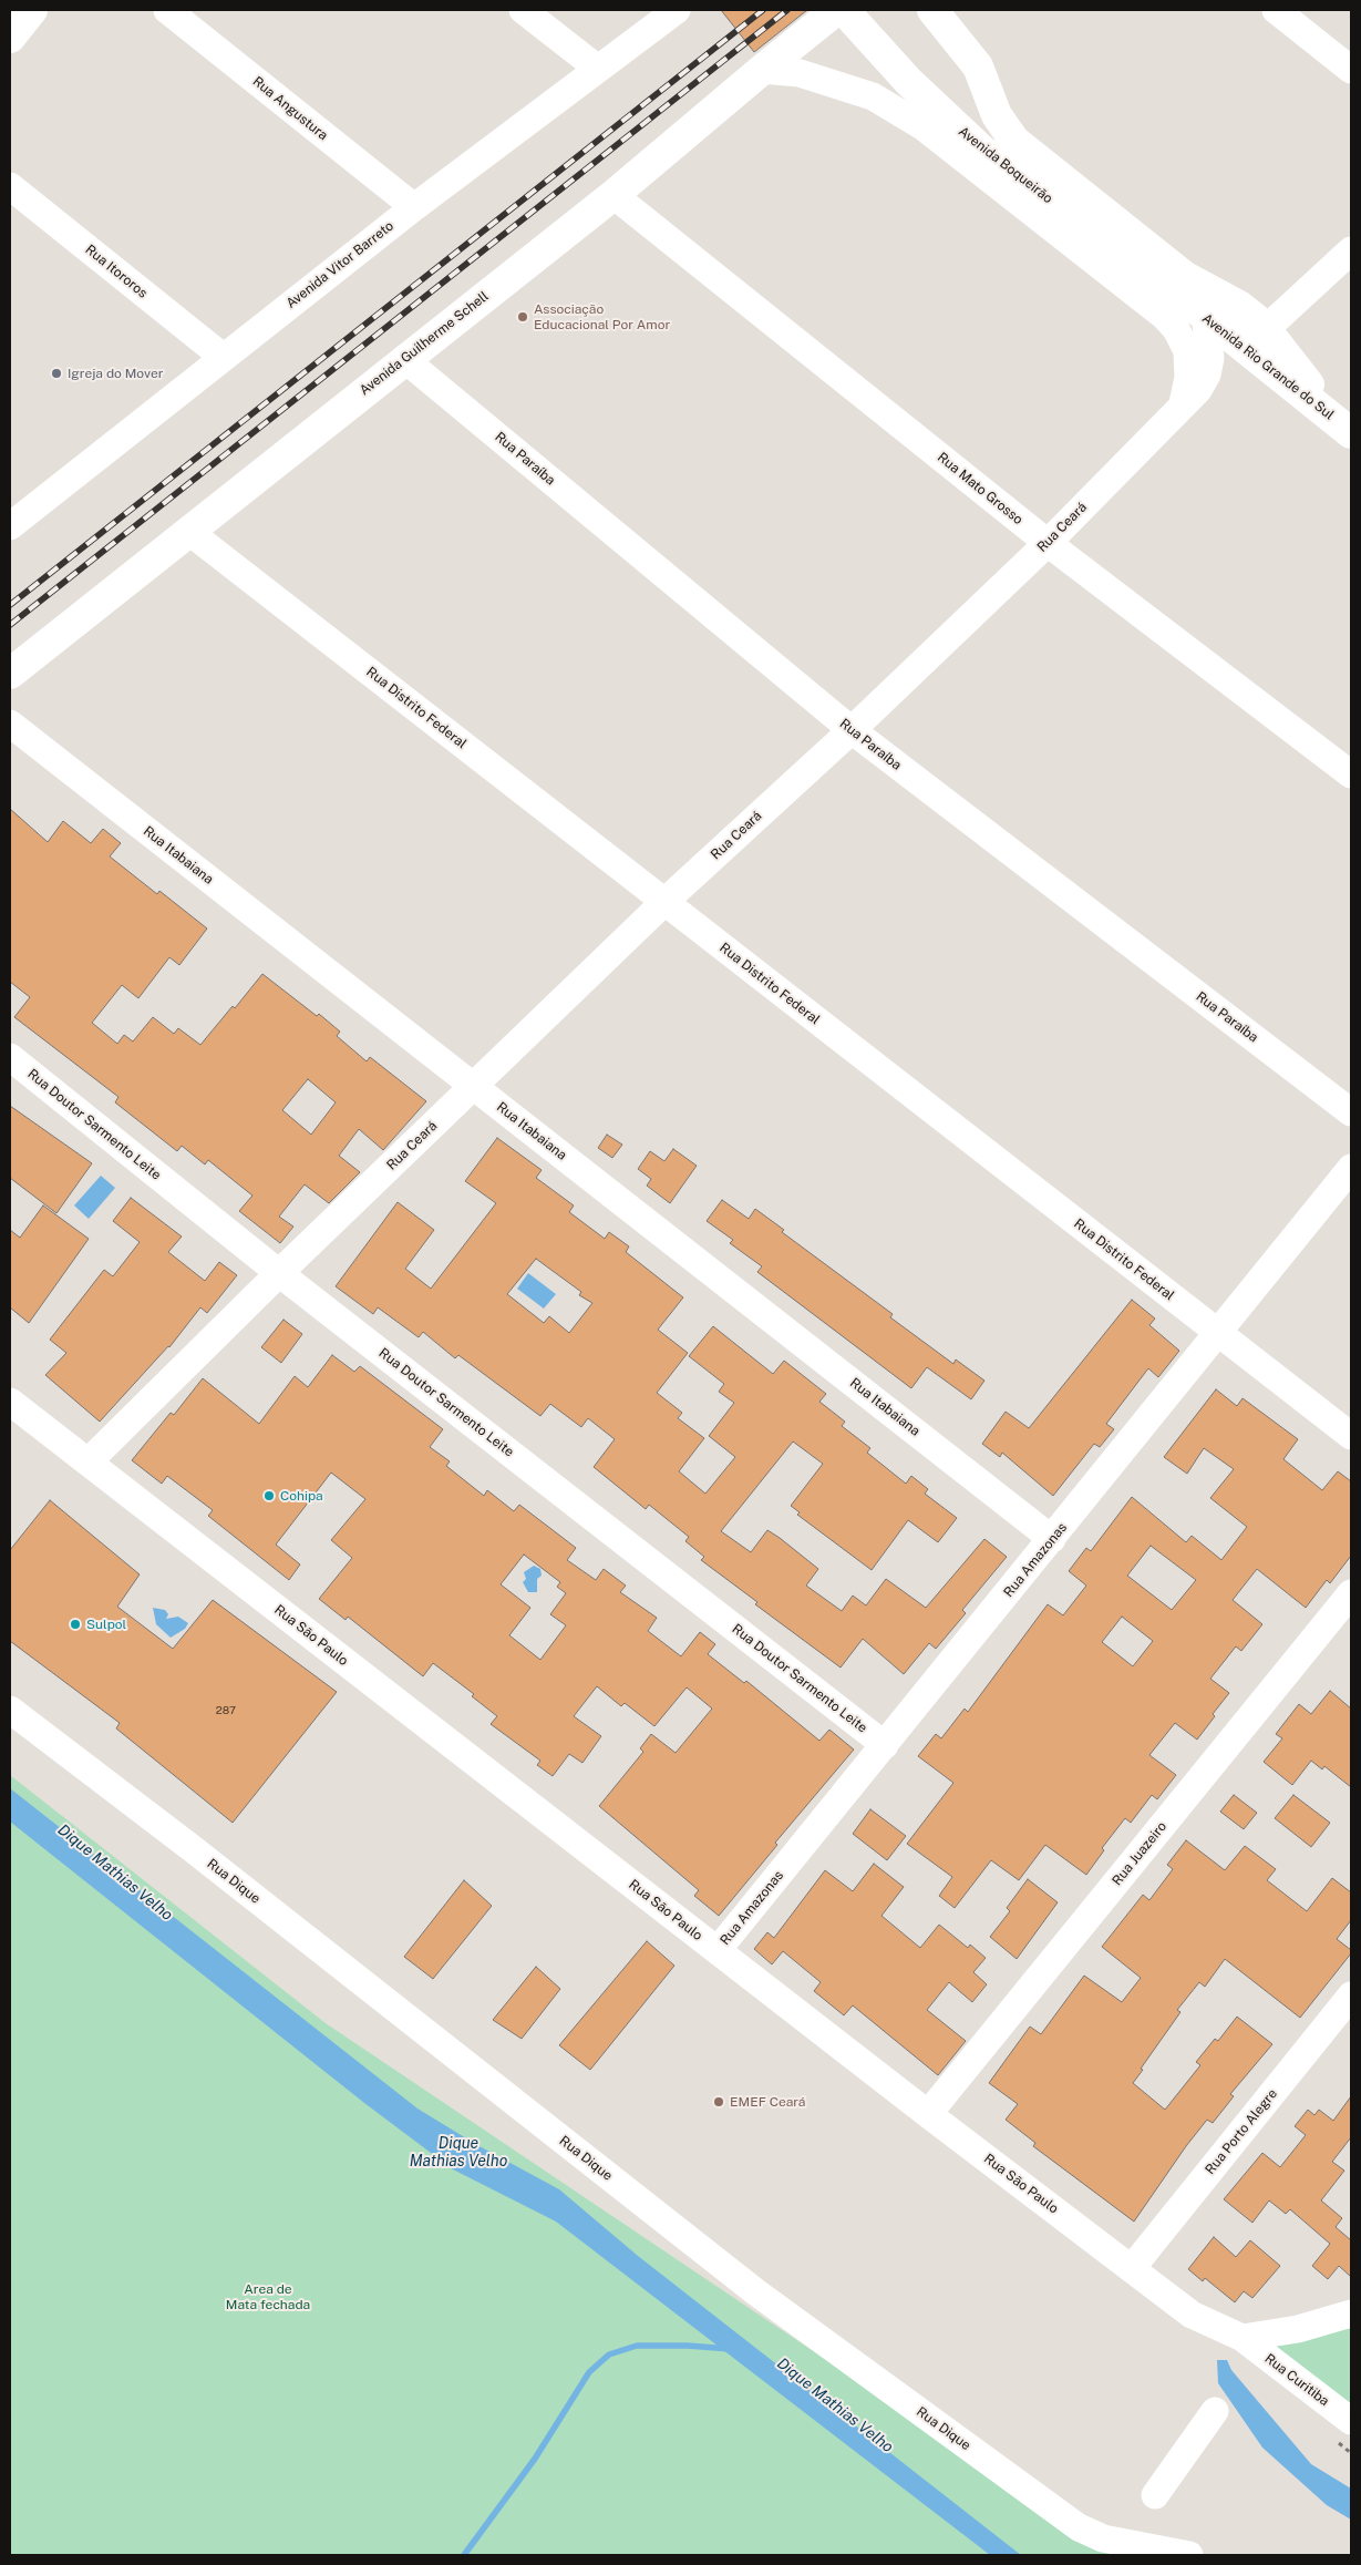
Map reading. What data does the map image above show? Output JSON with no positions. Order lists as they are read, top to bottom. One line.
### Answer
{"streets":{"main road":["Avenida Boqueirão","Avenida Guilherme Schell","Avenida Rio Grande do Sul"],"street":["Rua Angustura","Avenida Vitor Barreto","Rua Itororos","Rua Paraíba","Rua Mato Grosso","Rua Ceará","Rua Distrito Federal","Rua Itabaiana","Rua Doutor Sarmento Leite","Rua Amazonas","Rua São Paulo","Rua Juazeiro","Rua Dique","Rua Porto Alegre","Rua Curitiba"]},"crossings":[["Rua Angustura","Avenida Vitor Barreto"],["Avenida Boqueirão","Avenida Rio Grande do Sul"],["Avenida Boqueirão","Rua Ceará"],["Avenida Vitor Barreto","Rua Itororos"],["Avenida Guilherme Schell","Rua Paraíba"],["Avenida Guilherme Schell","Rua Mato Grosso"],["Avenida Guilherme Schell","Rua Distrito Federal"],["Avenida Rio Grande do Sul","Rua Ceará"],["Rua Paraíba","Rua Ceará"],["Rua Mato Grosso","Rua Ceará"],["Rua Ceará","Rua Distrito Federal"],["Rua Ceará","Rua Itabaiana"],["Rua Ceará","Rua Doutor Sarmento Leite"],["Rua Ceará","Rua São Paulo"],["Rua Distrito Federal","Rua Amazonas"],["Rua Itabaiana","Rua Amazonas"],["Rua Doutor Sarmento Leite","Rua Amazonas"],["Rua Amazonas","Rua São Paulo"],["Rua São Paulo","Rua Juazeiro"],["Rua São Paulo","Rua Porto Alegre"],["Rua São Paulo","Rua Curitiba"]],"water":["Dique Mathias Velho"],"parks":["Area de Mata fechada"],"places":["Associação Educacional Por Amor","Igreja do Mover","Cohipa","Sulpol","EMEF Ceará"],"house_numbers":["287"]}
